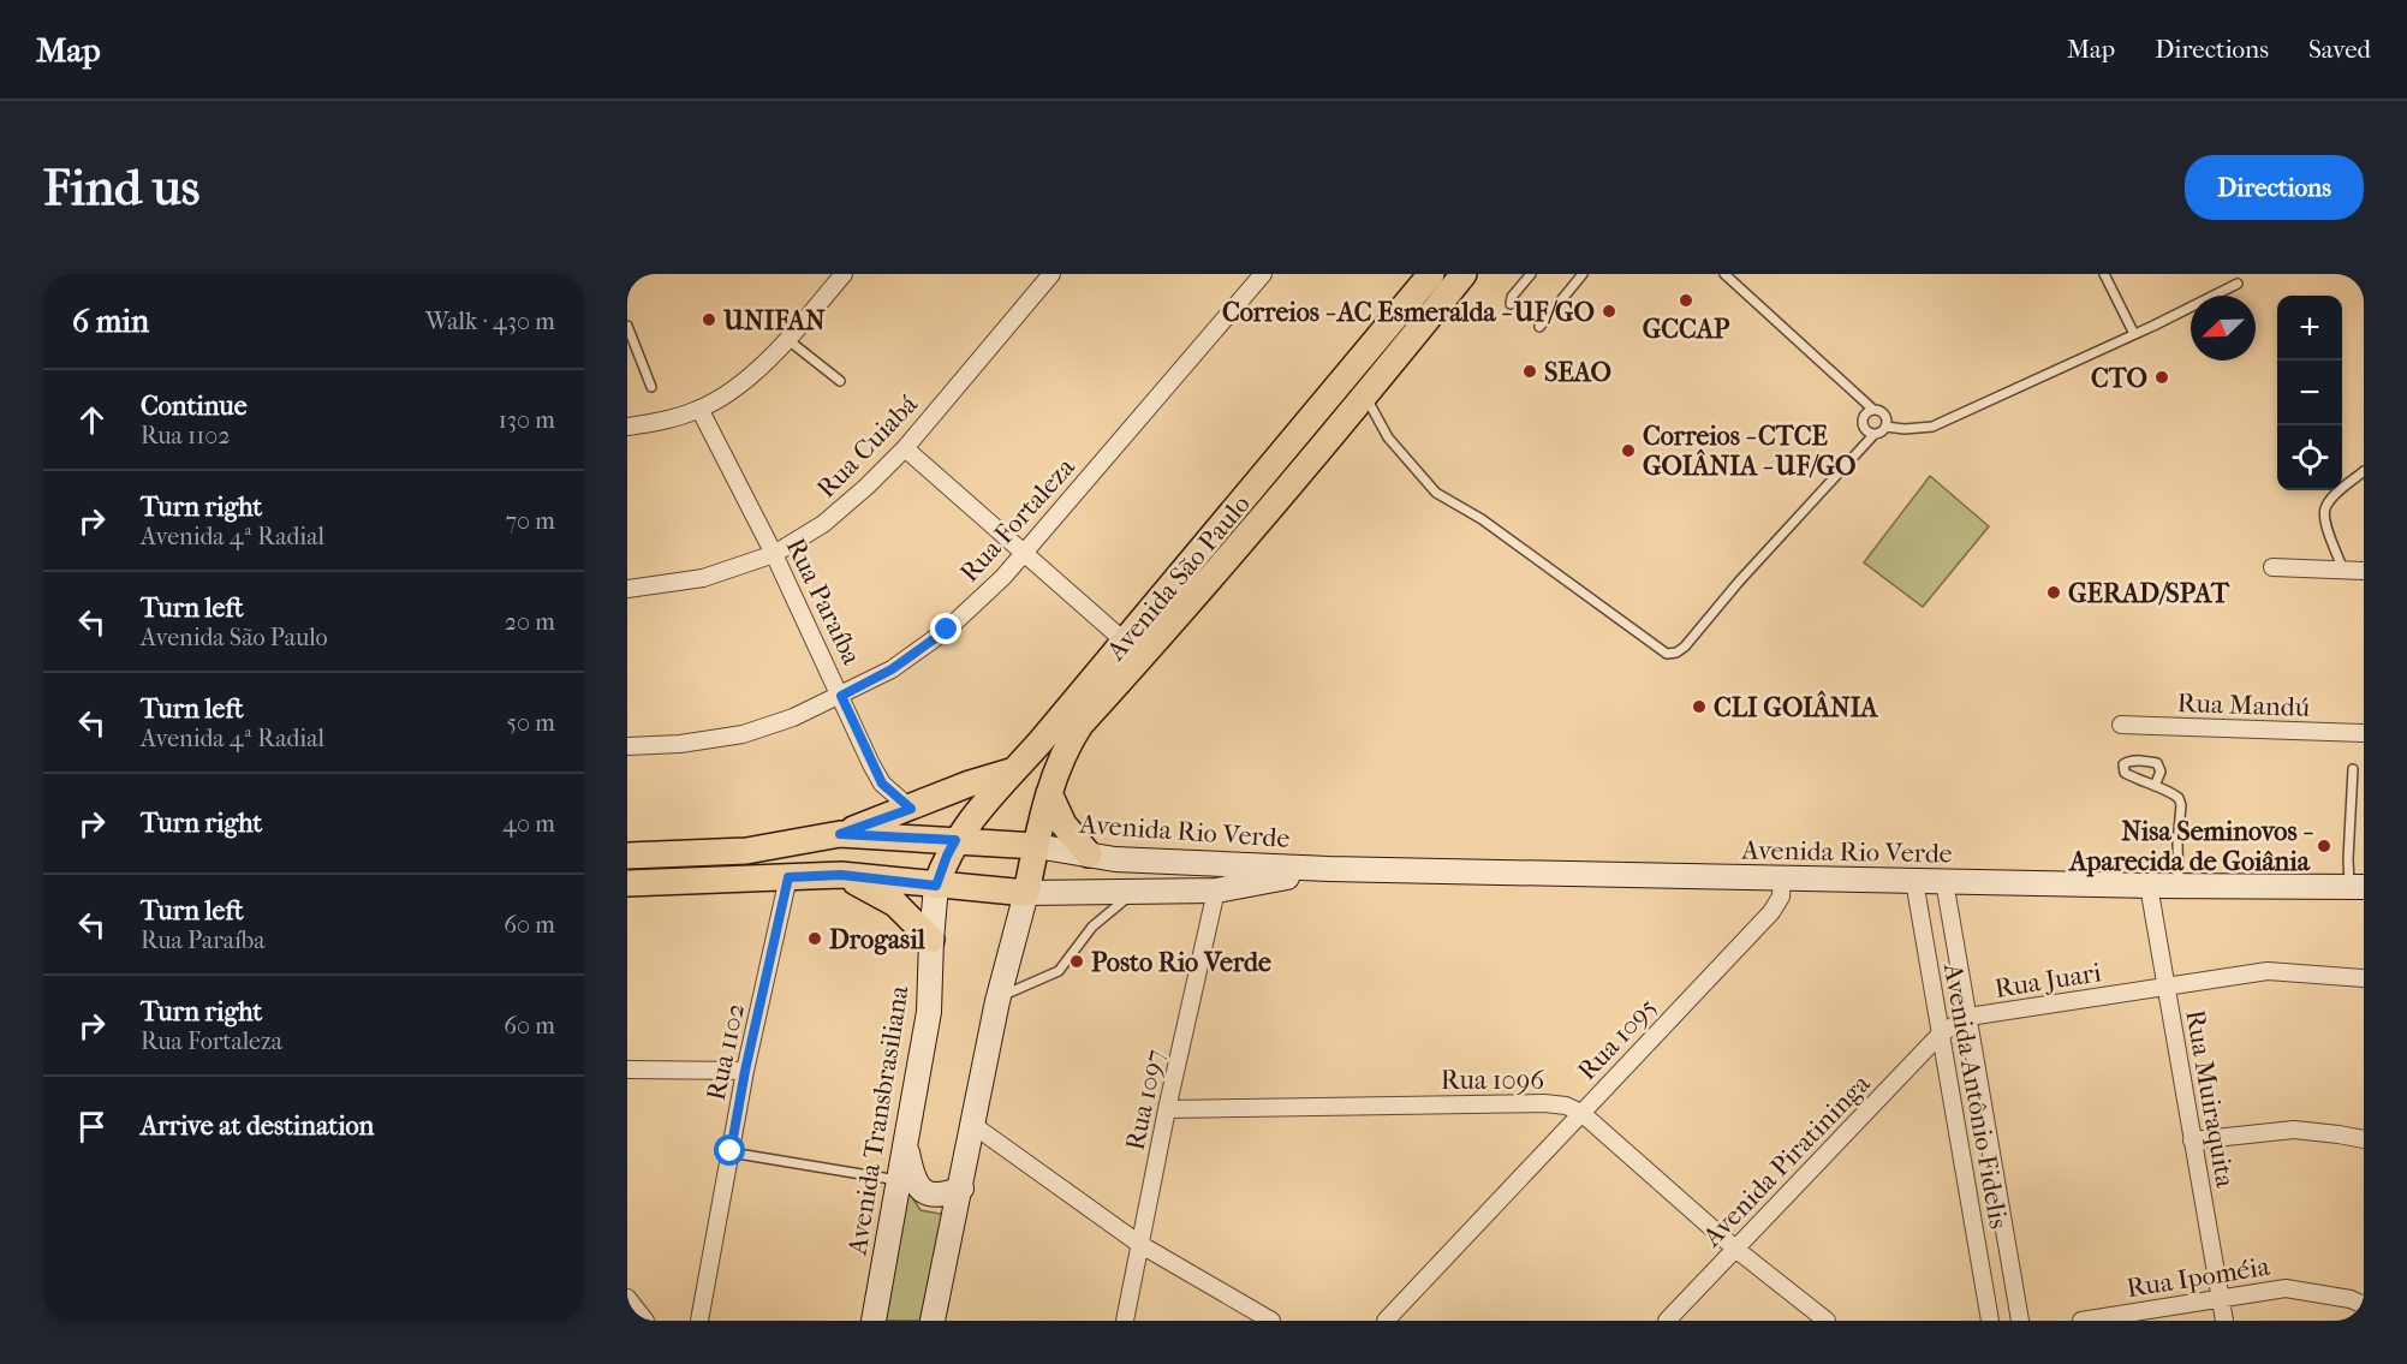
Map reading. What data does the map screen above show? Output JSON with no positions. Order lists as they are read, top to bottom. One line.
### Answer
{"streets":{"main road":["Avenida São Paulo"],"street":["Rua Cuiabá","Rua Fortaleza","Rua Paraíba","Rua Mandú","Avenida Rio Verde","Rua Juari","Rua 1095","Rua 1102","Rua 1096","Avenida Antônio Fidelis","Rua Muiraquita","Rua 1097","Avenida Transbrasiliana","Avenida Piratininga","Rua Ipoméia"]},"crossings":[["Rua Cuiabá","Rua Paraíba"],["Rua Fortaleza","Rua Paraíba"],["Avenida São Paulo","Avenida Rio Verde"],["Avenida São Paulo","Avenida Transbrasiliana"],["Avenida Rio Verde","Rua 1095"],["Avenida Rio Verde","Avenida Antônio Fidelis"],["Avenida Rio Verde","Rua Muiraquita"],["Avenida Rio Verde","Rua 1097"],["Rua Juari","Avenida Antônio Fidelis"],["Rua Juari","Rua Muiraquita"],["Rua Juari","Avenida Piratininga"],["Rua 1095","Rua 1096"],["Rua 1096","Rua 1097"],["Rua 1096","Avenida Piratininga"],["Avenida Antônio Fidelis","Avenida Piratininga"],["Rua Muiraquita","Rua Ipoméia"]],"places":["GCCAP","Correios - AC Esmeralda - UF/GO","UNIFAN","SEAO","CTO","Correios - CTCE GOIÂNIA - UF/GO","GERAD/SPAT","CLI GOIÂNIA","Nisa Seminovos - Aparecida de Goiânia","Drogasil","Posto Rio Verde"],"north":"bottom left","page":{"header":"Map","nav":["Map","Directions","Saved"],"buttons":"Directions","title":"Find us","heading":["6 min","Walk · 430 m"],"map_buttons":["+","−"],"list":[["Continue","Rua 1102","130 m"],["Turn right","Avenida 4ª Radial","70 m"],["Turn left","Avenida São Paulo","20 m"],["Turn left","Avenida 4ª Radial","50 m"],["Turn right","40 m"],["Turn left","Rua Paraíba","60 m"],["Turn right","Rua Fortaleza","60 m"],"Arrive at destination"]}}
